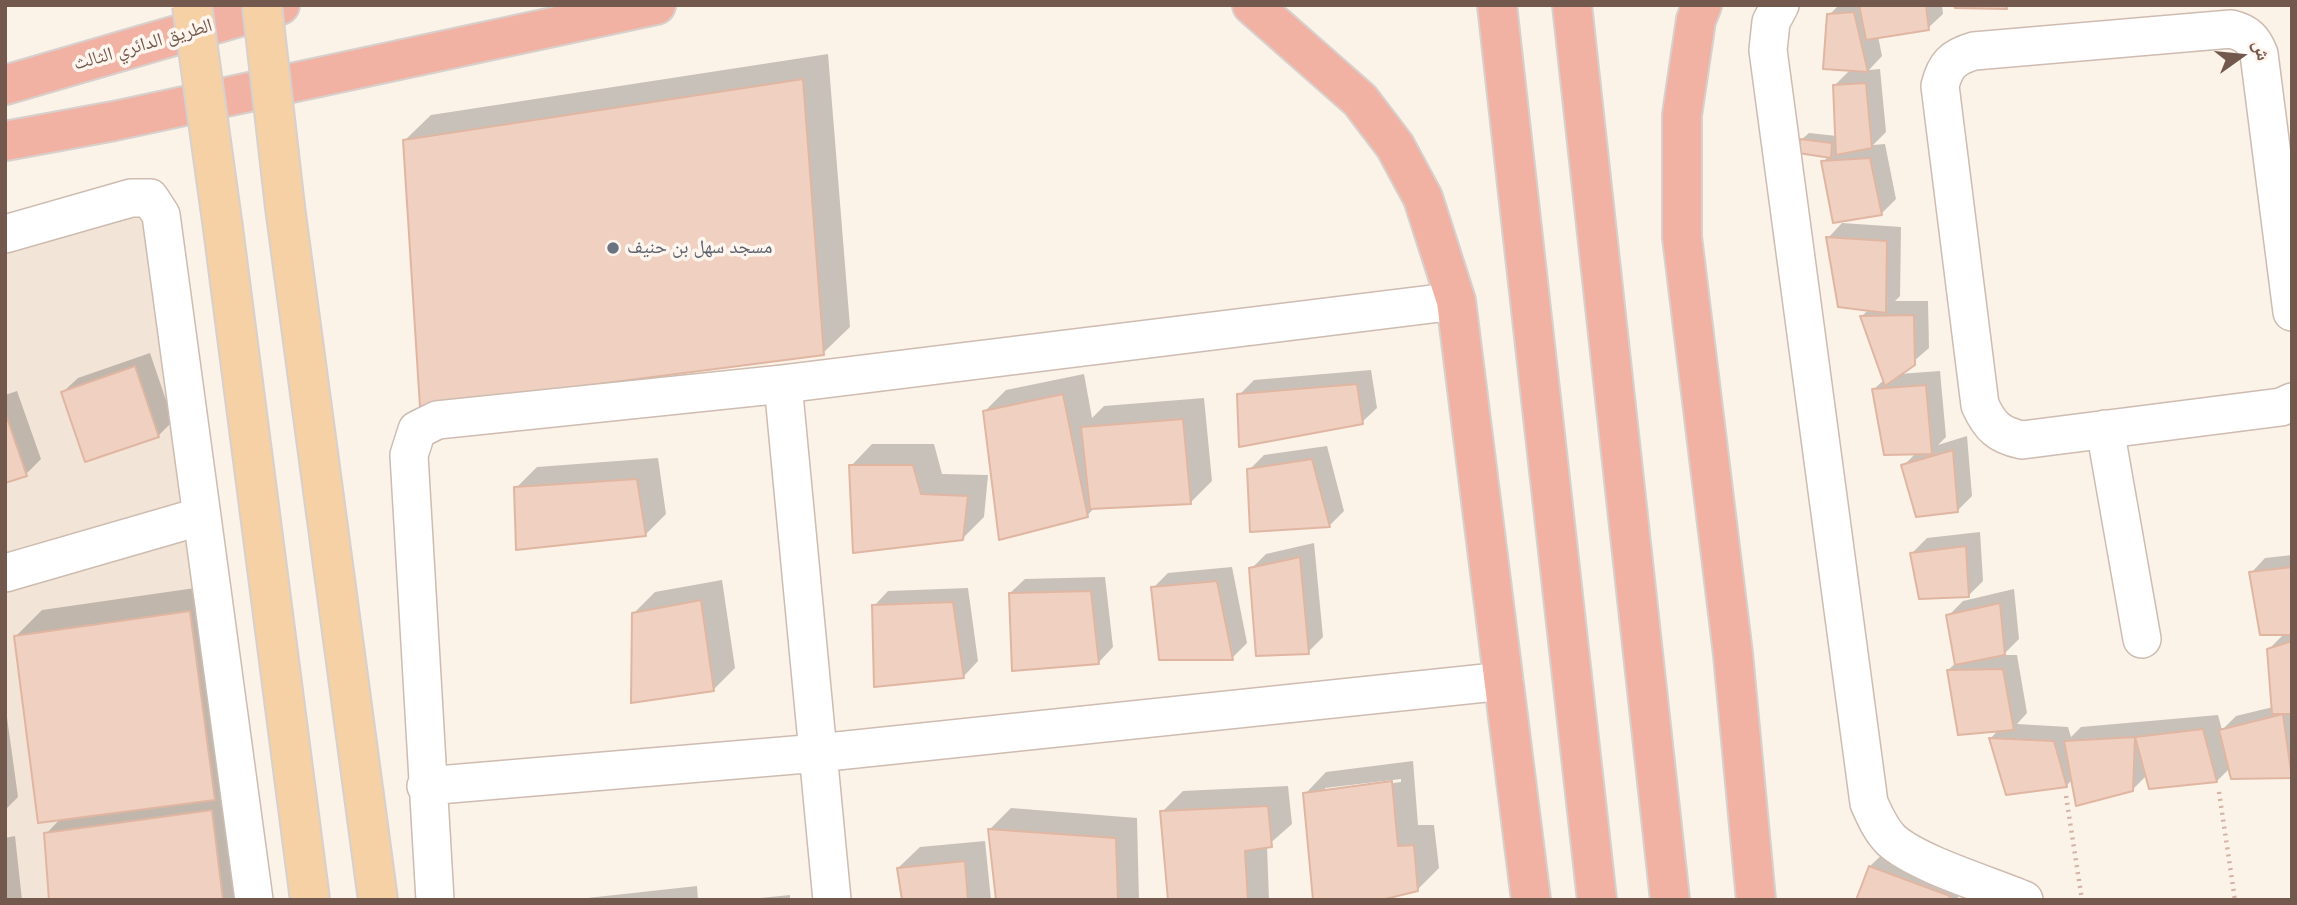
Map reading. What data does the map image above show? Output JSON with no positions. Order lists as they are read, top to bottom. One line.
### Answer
{"streets":{"highway":["الطريق الدائري الثالث"]},"places":["مسجد سهل بن حنيف"],"north":"right"}
